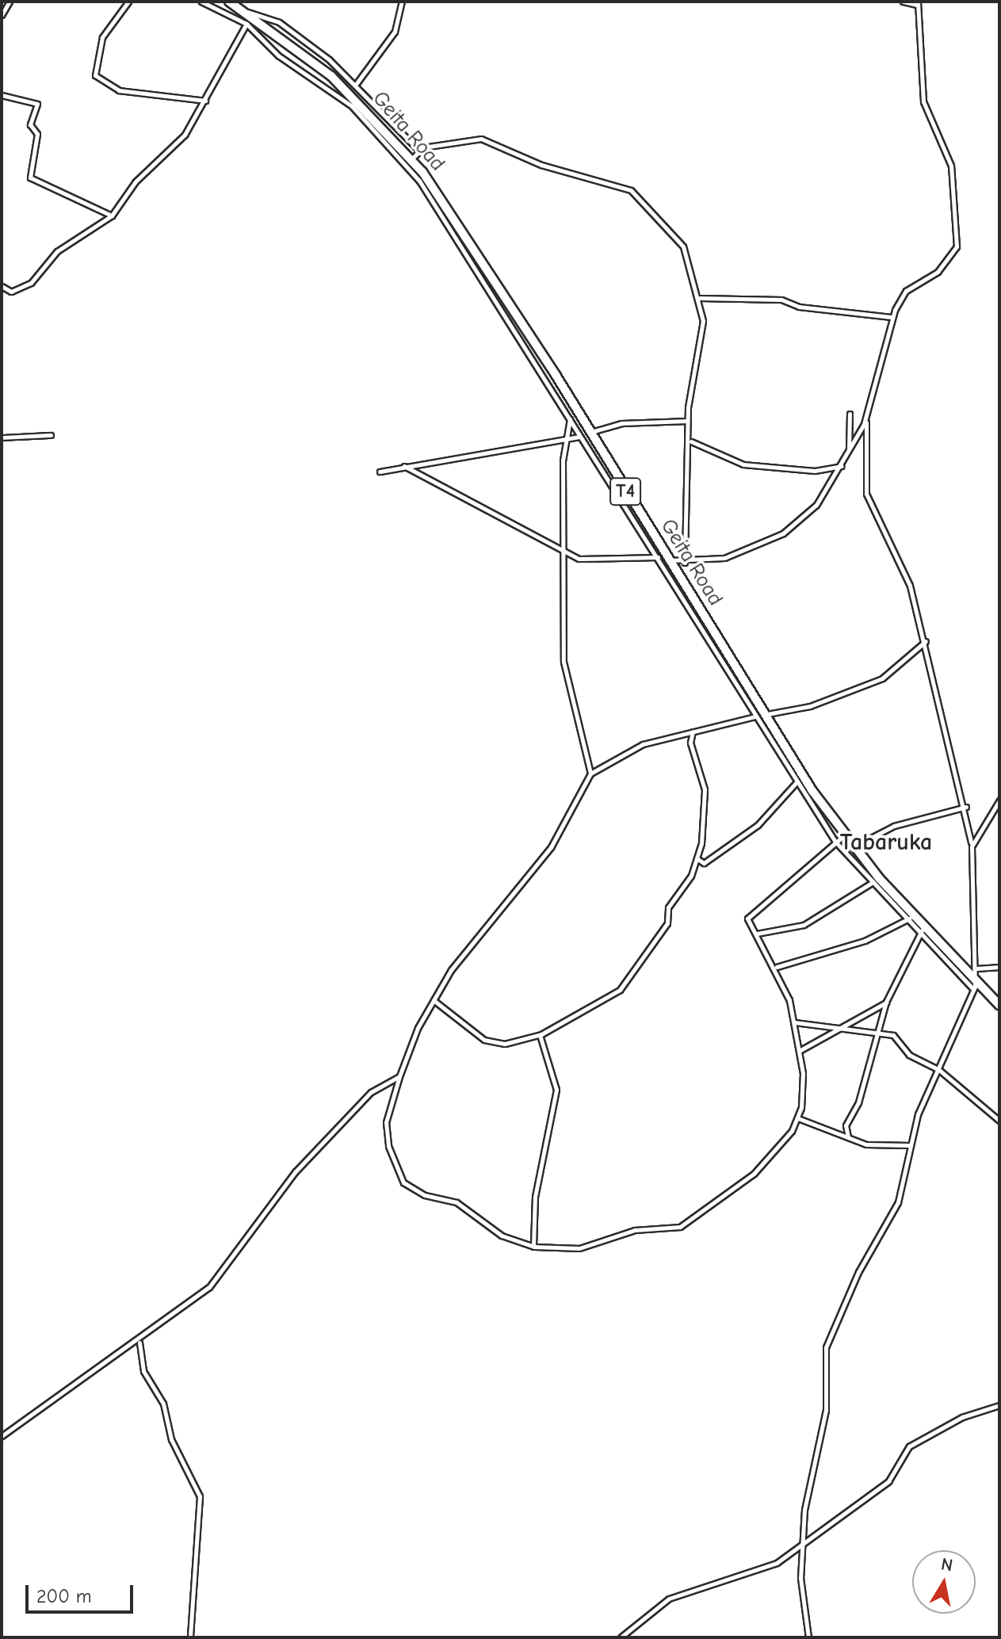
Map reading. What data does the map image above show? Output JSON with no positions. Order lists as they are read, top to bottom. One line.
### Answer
{"streets":{"highway":["Geita Road","T4"]},"districts":["Tabaruka"],"scale_bar":"200 m","north":"top"}
